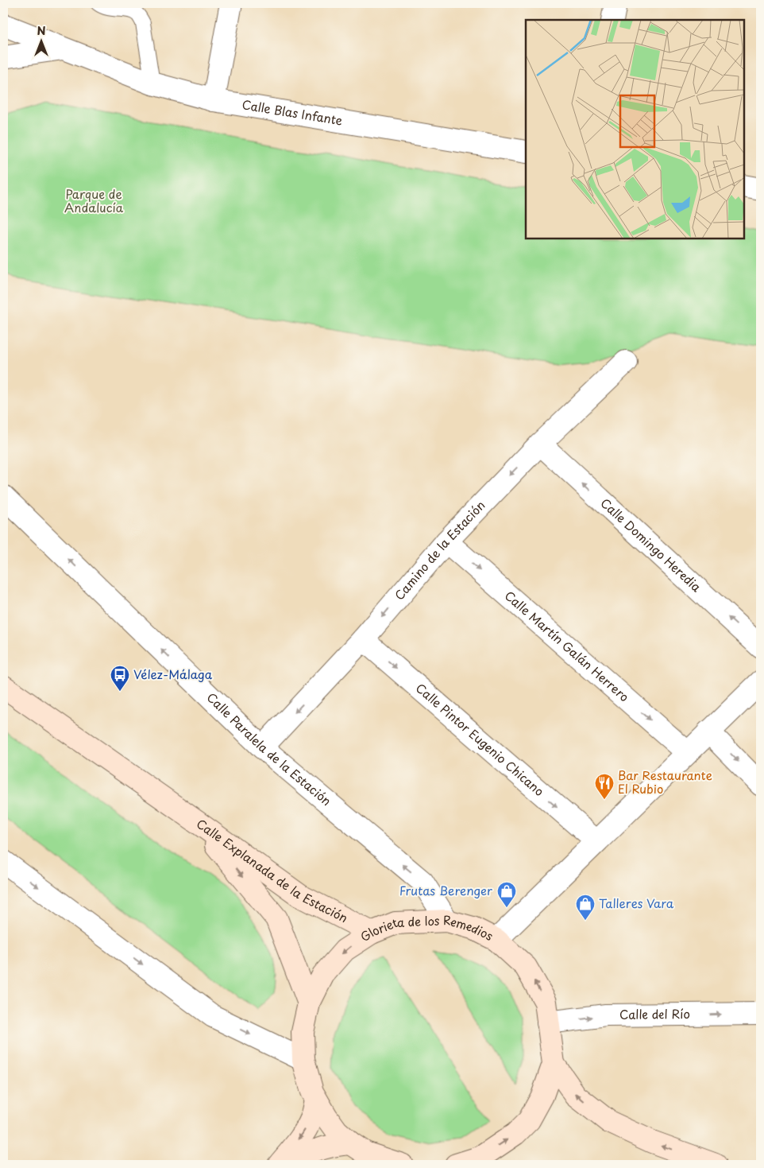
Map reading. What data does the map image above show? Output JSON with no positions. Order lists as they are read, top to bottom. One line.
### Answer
{"streets":{"street":["Calle Blas Infante","Calle Domingo Heredia","Camino de la Estación","Calle Martín Galán Herrero","Calle Pintor Eugenio Chicano","Calle Paralela de la Estación","Calle Explanada de la Estación","Glorieta de los Remedios","Calle del Río"]},"crossings":[["Calle Domingo Heredia","Camino de la Estación"],["Camino de la Estación","Calle Martín Galán Herrero"],["Camino de la Estación","Calle Pintor Eugenio Chicano"],["Camino de la Estación","Calle Paralela de la Estación"],["Calle Paralela de la Estación","Glorieta de los Remedios"],["Calle Explanada de la Estación","Glorieta de los Remedios"],["Glorieta de los Remedios","Calle del Río"]],"one_way":["Calle Domingo Heredia","Camino de la Estación","Calle Martín Galán Herrero","Calle Pintor Eugenio Chicano","Calle del Río"],"parks":["Parque de Andalucía"],"places":{"bus stop":["Vélez-Málaga"],"restaurant":["Bar Restaurante El Rubio"],"shop":["Frutas Berenger","Talleres Vara"]},"north":"top"}
